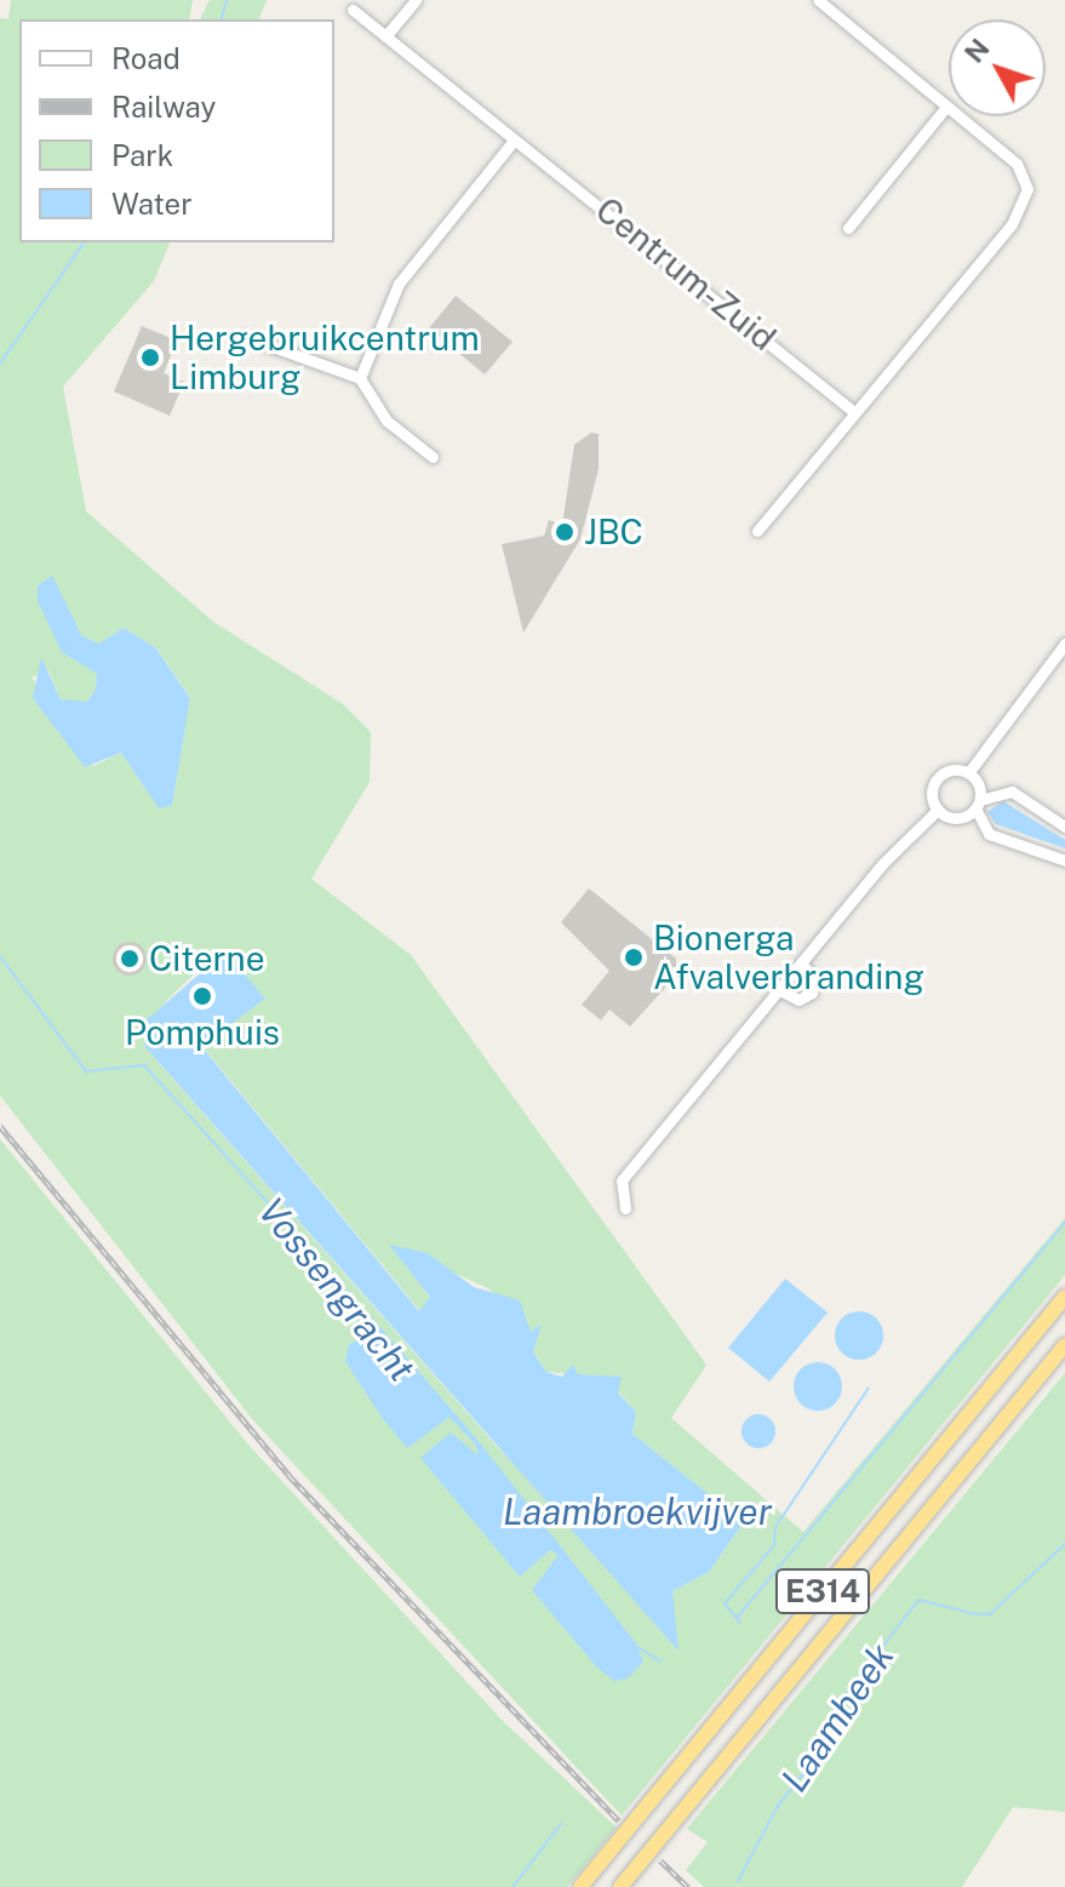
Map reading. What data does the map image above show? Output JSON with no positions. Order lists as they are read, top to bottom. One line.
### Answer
{"streets":{"highway":["E314"],"street":["Centrum-Zuid"]},"water":["Vossengracht","Laambroekvijver","Laambeek"],"places":["Hergebruikcentrum Limburg","JBC","Bionerga Afvalverbranding","Citerne","Pomphuis"],"legend":["Road","Railway","Park","Water"],"north":"top left"}
